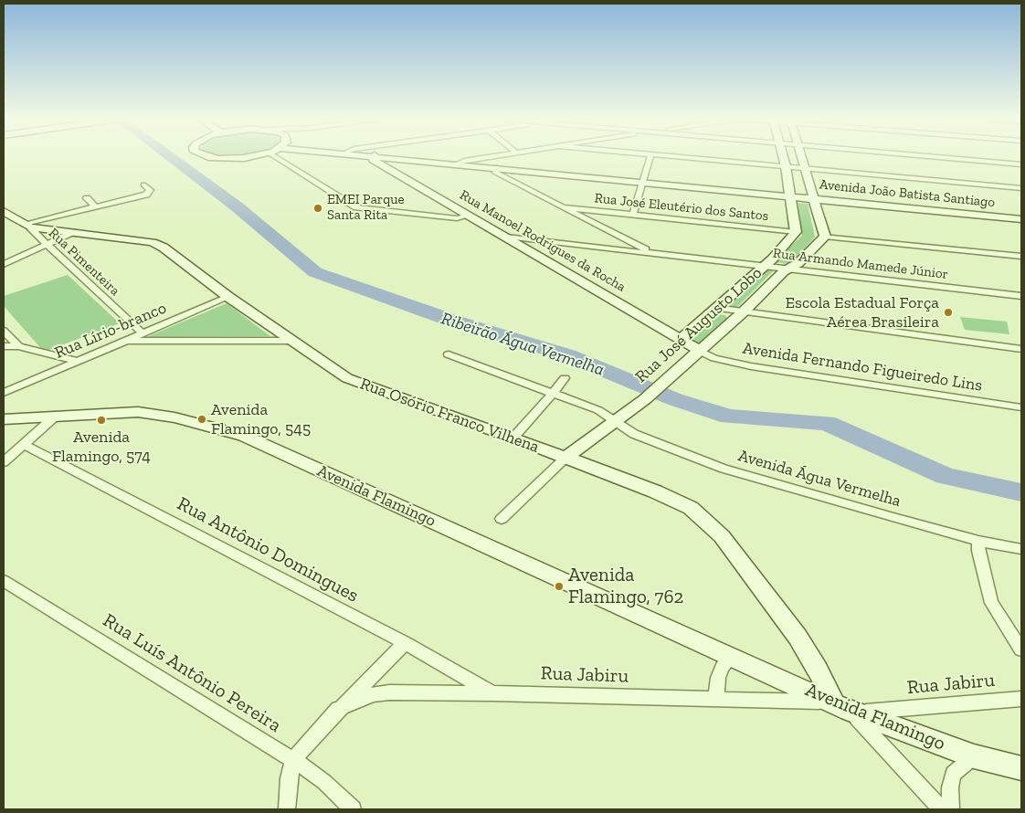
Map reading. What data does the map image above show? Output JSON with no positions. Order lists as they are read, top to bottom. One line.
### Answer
{"streets":{"street":["Avenida João Batista Santiago","Rua José Eleutério dos Santos","Rua Manoel Rodrigues da Rocha","Rua Pimenteira","Rua Armando Mamede Júnior","Rua José Augusto Lobo","Rua Lírio-branco","Avenida Fernando Figueiredo Lins","Rua Osório Franco Vilhena","Avenida Água Vermelha","Avenida Flamingo","Rua Antônio Domingues","Rua Luís Antônio Pereira","Rua Jabiru"]},"crossings":[["Rua José Eleutério dos Santos","Rua José Augusto Lobo"],["Rua Manoel Rodrigues da Rocha","Rua Armando Mamede Júnior"],["Rua Manoel Rodrigues da Rocha","Rua José Augusto Lobo"],["Rua Manoel Rodrigues da Rocha","Avenida Fernando Figueiredo Lins"],["Rua Pimenteira","Rua Lírio-branco"],["Rua Pimenteira","Rua Osório Franco Vilhena"],["Rua Armando Mamede Júnior","Rua José Augusto Lobo"],["Rua José Augusto Lobo","Avenida Fernando Figueiredo Lins"],["Rua José Augusto Lobo","Rua Osório Franco Vilhena"],["Rua José Augusto Lobo","Avenida Água Vermelha"],["Rua Lírio-branco","Rua Osório Franco Vilhena"],["Rua Osório Franco Vilhena","Avenida Flamingo"],["Rua Osório Franco Vilhena","Rua Jabiru"],["Avenida Flamingo","Rua Jabiru"],["Rua Antônio Domingues","Rua Jabiru"],["Rua Luís Antônio Pereira","Rua Jabiru"]],"water":["Ribeirão Água Vermelha"],"places":["EMEI Parque Santa Rita","Escola Estadual Força Aérea Brasileira","Avenida Flamingo, 545","Avenida Flamingo, 574","Avenida Flamingo, 762"]}
